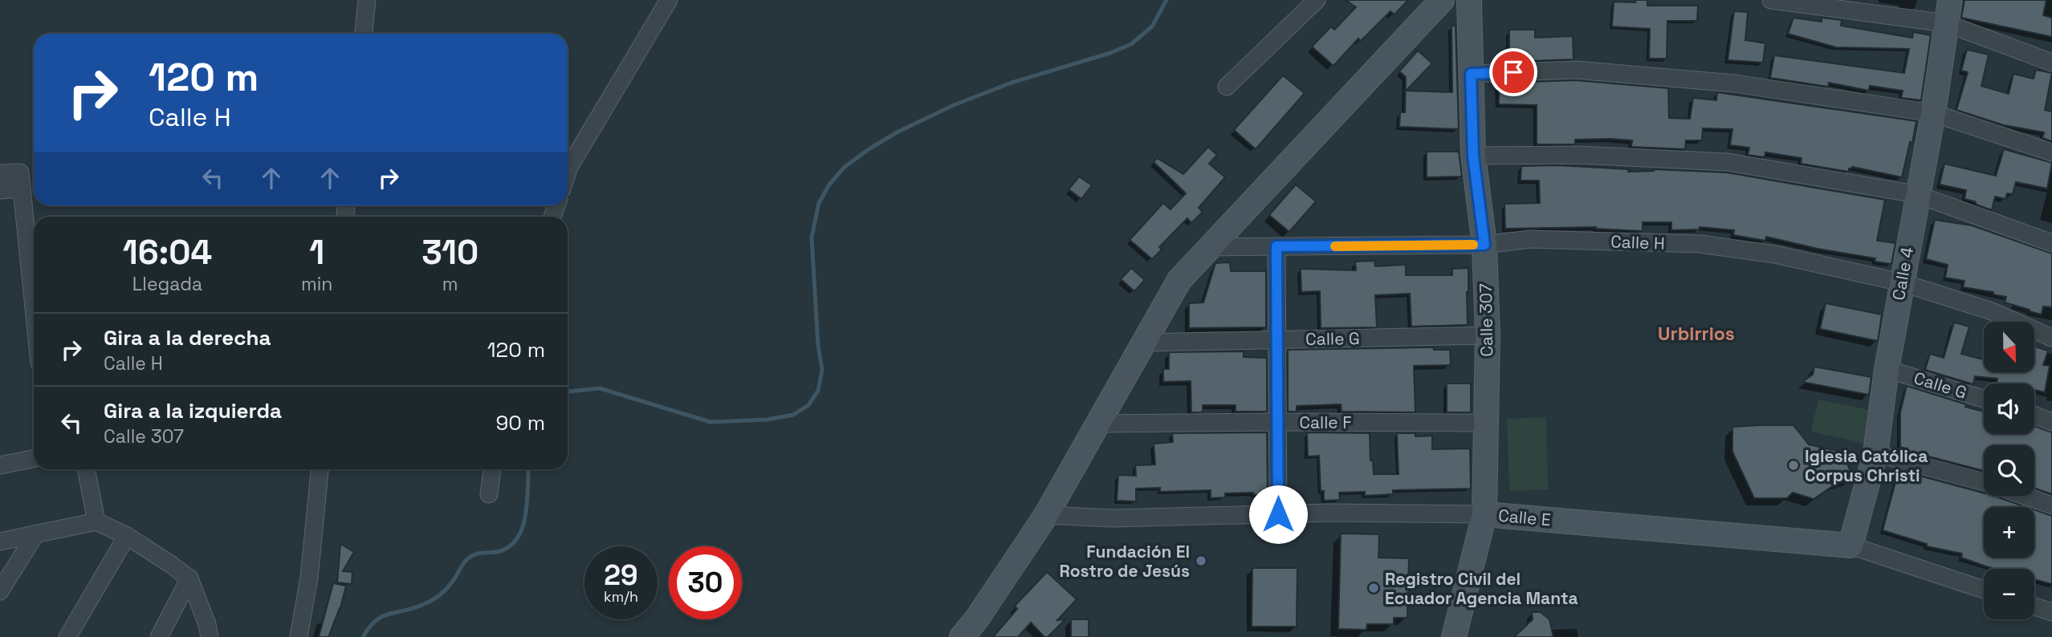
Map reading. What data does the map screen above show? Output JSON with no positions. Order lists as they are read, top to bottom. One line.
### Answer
{"streets":{"street":["Calle H","Calle 4","Calle 307","Calle G","Calle F","Calle E"]},"crossings":[["Calle H","Calle 4"],["Calle H","Calle 307"],["Calle 4","Calle G"],["Calle 4","Calle E"],["Calle 307","Calle G"],["Calle 307","Calle F"],["Calle 307","Calle E"]],"districts":["Urbirrios"],"places":["Iglesia Católica Corpus Christi","Fundación El Rostro de Jesús","Registro Civil del Ecuador Agencia Manta"],"north":"bottom","page":{"turn":["120 m","Calle H"],"eta":["16:04","Llegada","1","min","310","m"],"list":[{"name":"Gira a la derecha","note":"Calle H","value":"120 m"},{"name":"Gira a la izquierda","note":"Calle 307","value":"90 m"}],"map_buttons":["+","−"],"speed":"29 km/h","limit":"30"}}
